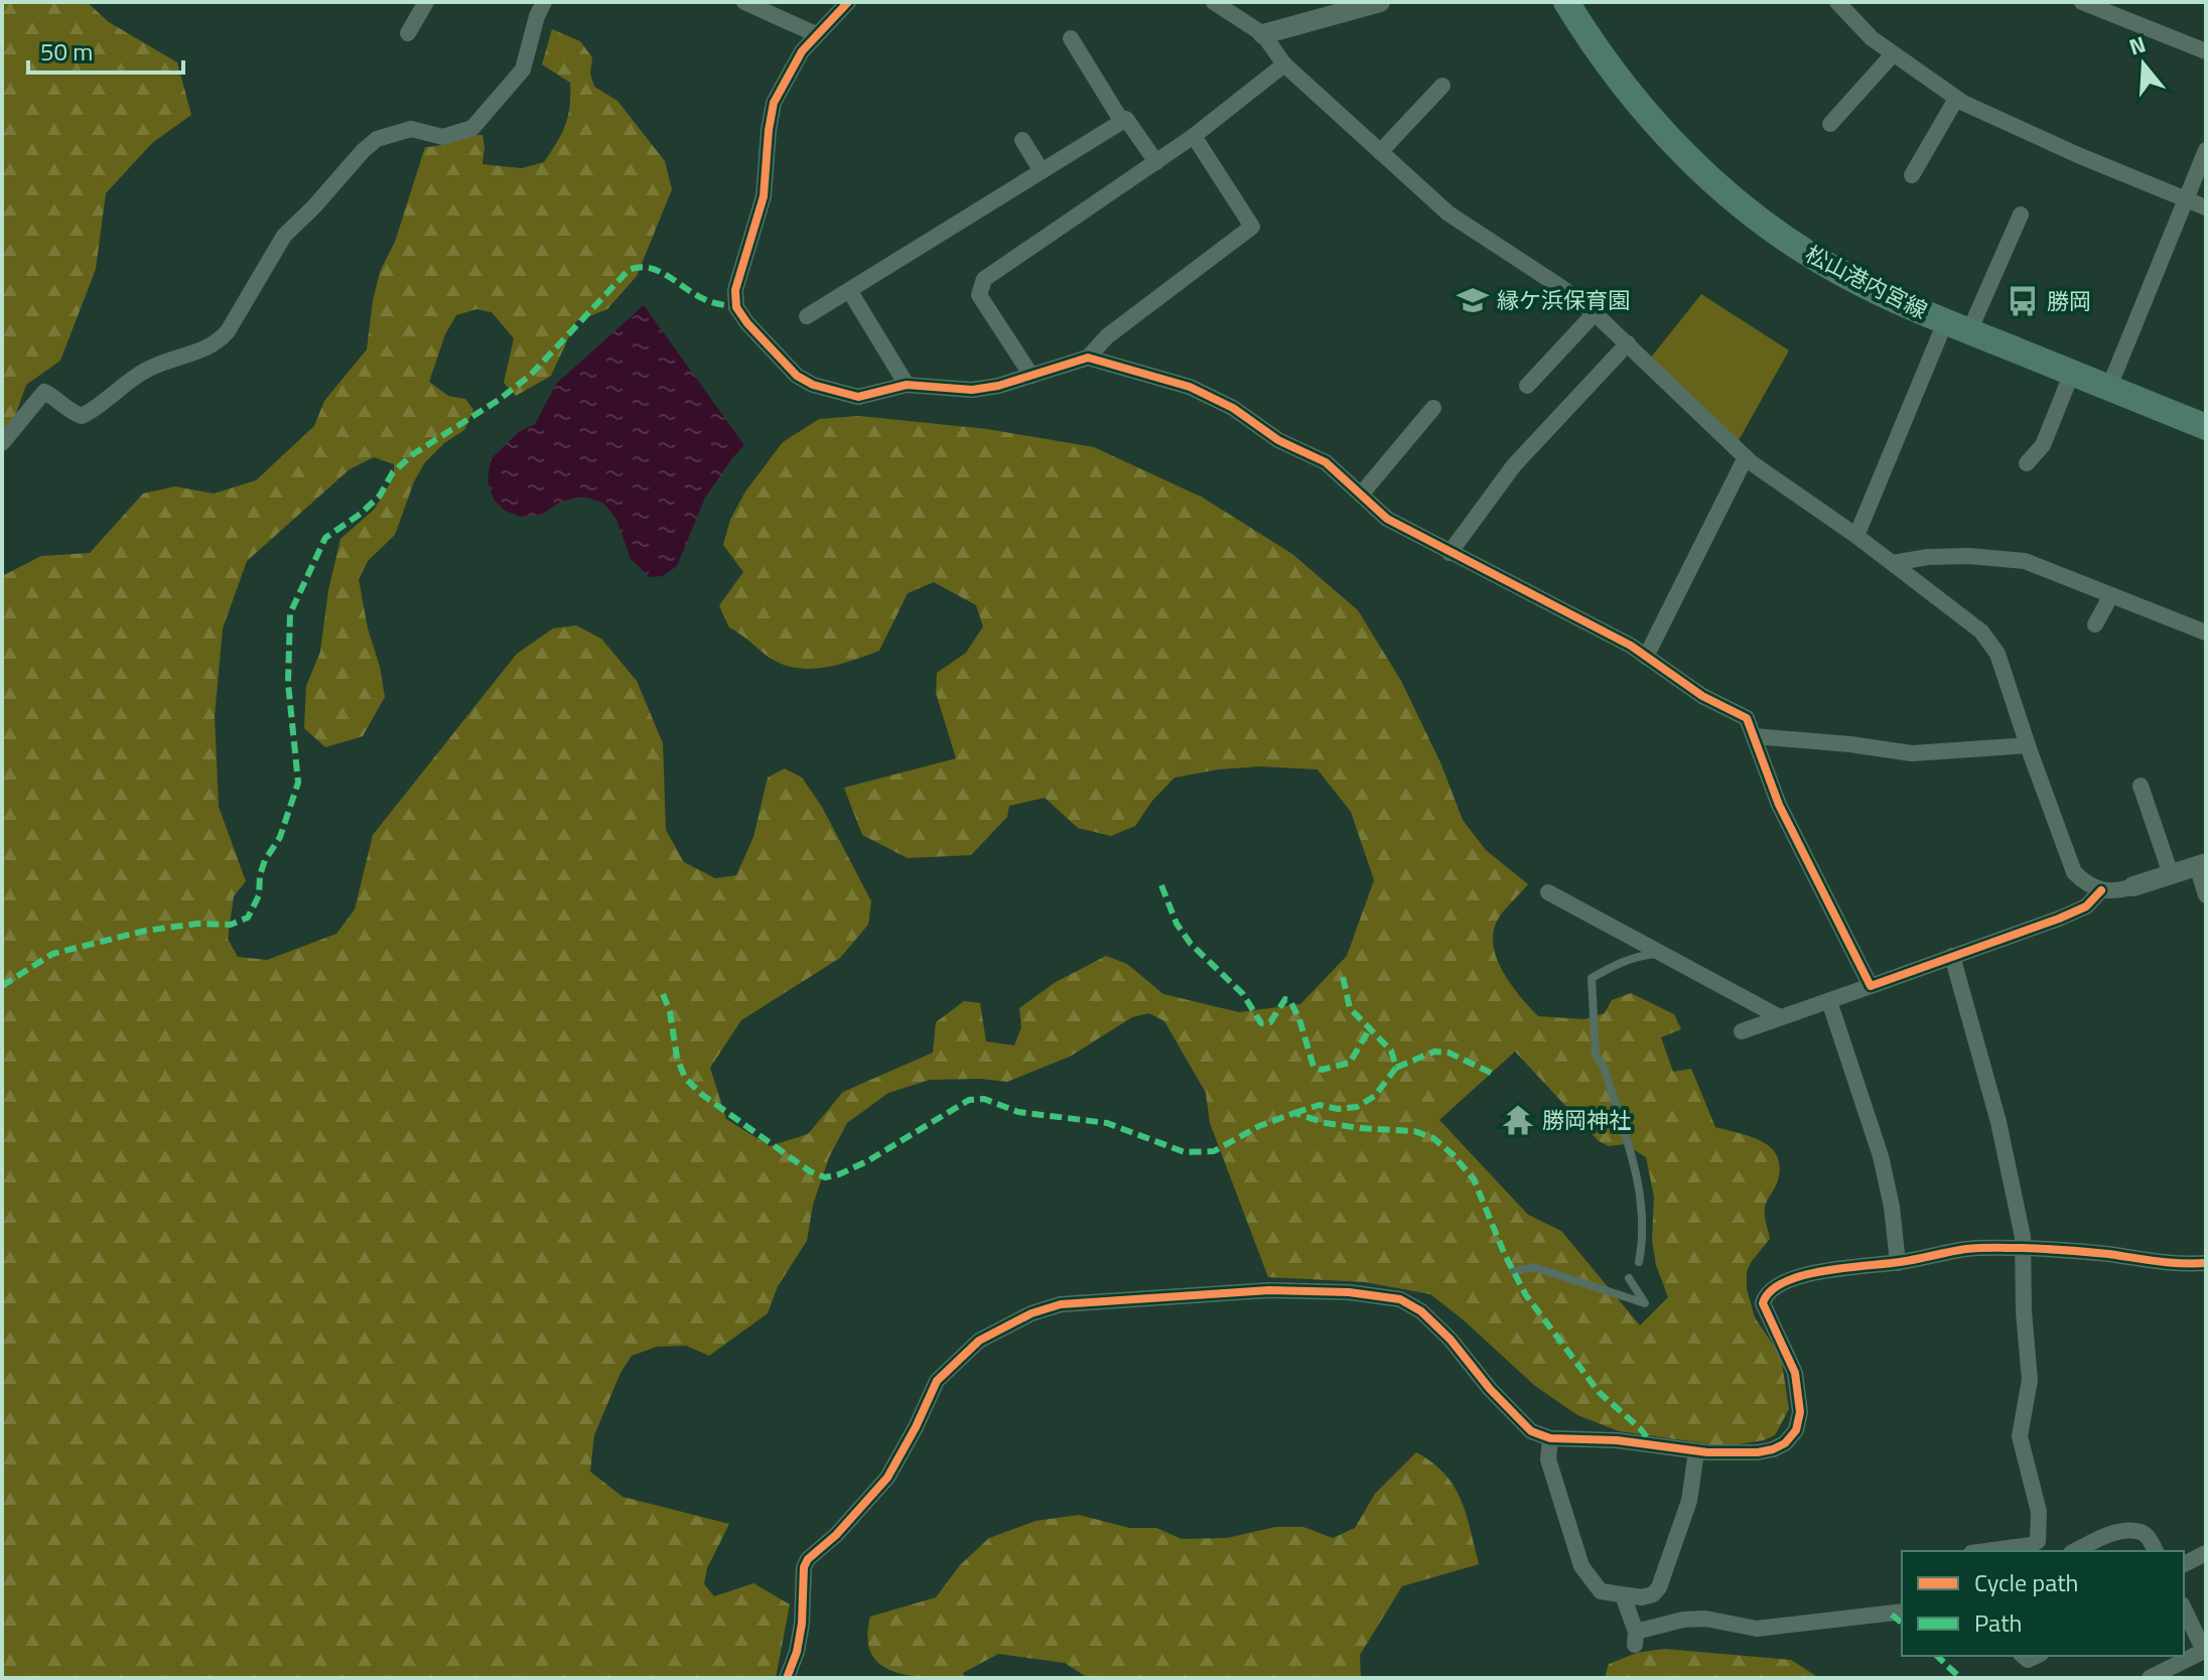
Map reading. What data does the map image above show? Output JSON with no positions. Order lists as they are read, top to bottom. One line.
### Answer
{"streets":{"main road":["松山港内宮線"]},"places":{"school or university":["縁ケ浜保育園"],"bus stop":["勝岡"],"temple":["勝岡神社"]},"legend":["Cycle path","Path"],"scale_bar":"50 m","north":"top"}
